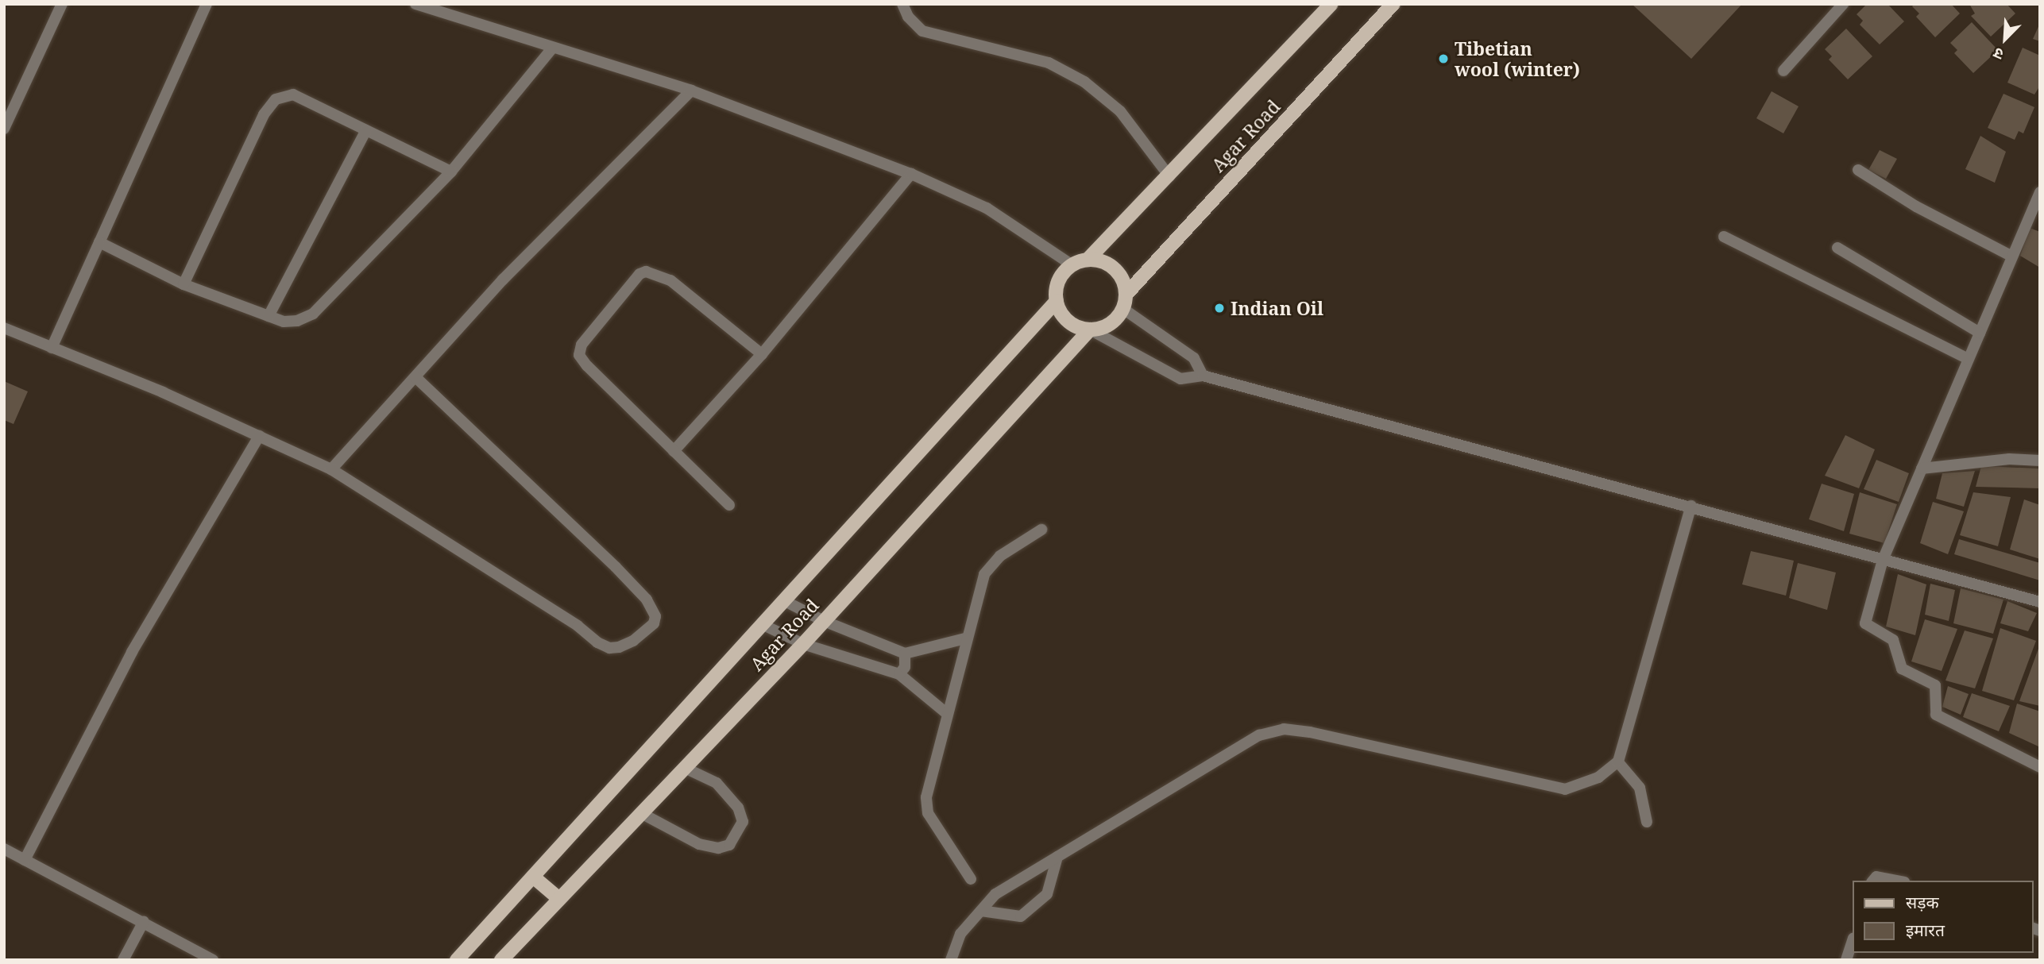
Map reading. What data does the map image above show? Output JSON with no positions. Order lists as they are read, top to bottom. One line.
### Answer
{"streets":{"main road":["Agar Road"]},"places":["Tibetian wool (winter)","Indian Oil"],"legend":["सड़क","इमारत"],"north":"bottom left"}
